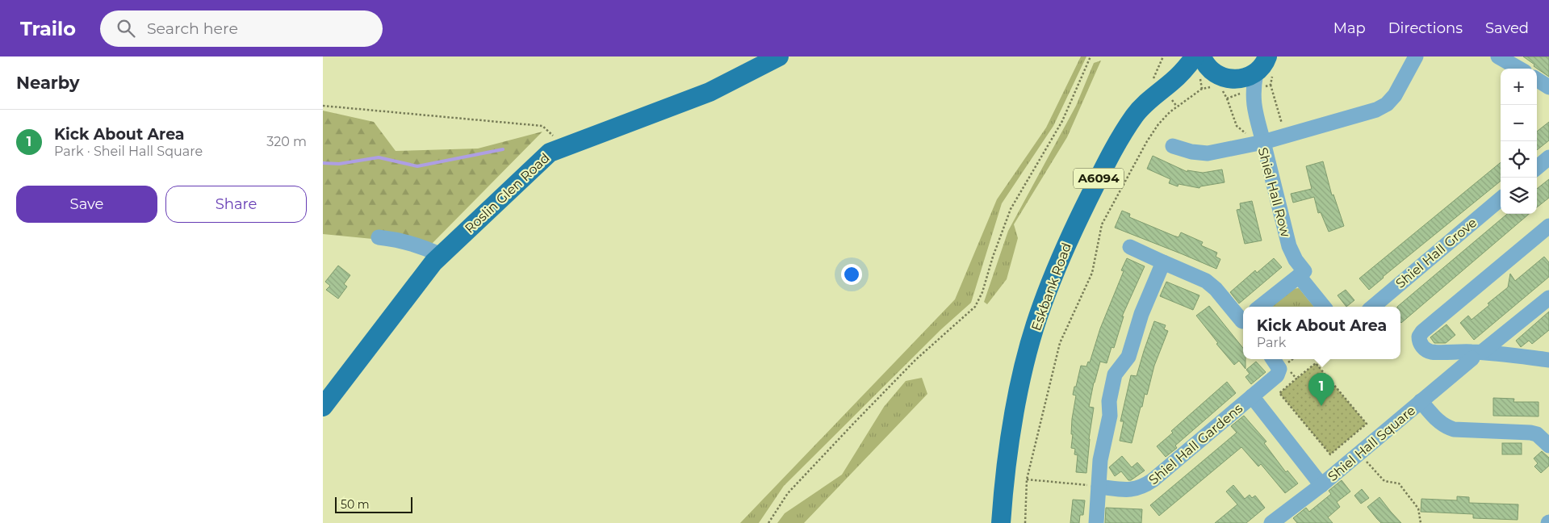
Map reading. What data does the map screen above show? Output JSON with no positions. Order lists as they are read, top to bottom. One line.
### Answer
{"streets":{"main road":["A6094","Roslin Glen Road","Eskbank Road"],"street":["Shiel Hall Row","Shiel Hall Grove","Shiel Hall Square","Shiel Hall Gardens"]},"scale_bar":"50 m","page":{"header":"Trailo","search":"Search here","nav":["Map","Directions","Saved"],"heading":"Nearby","map_buttons":["+","−"],"list":[{"mark":"1","name":"Kick About Area","note":"Park · Sheil Hall Square","value":"320 m"}],"buttons":["Save","Share"],"popup":["Kick About Area","Park"],"pins":"1","scale":"50 m"}}
